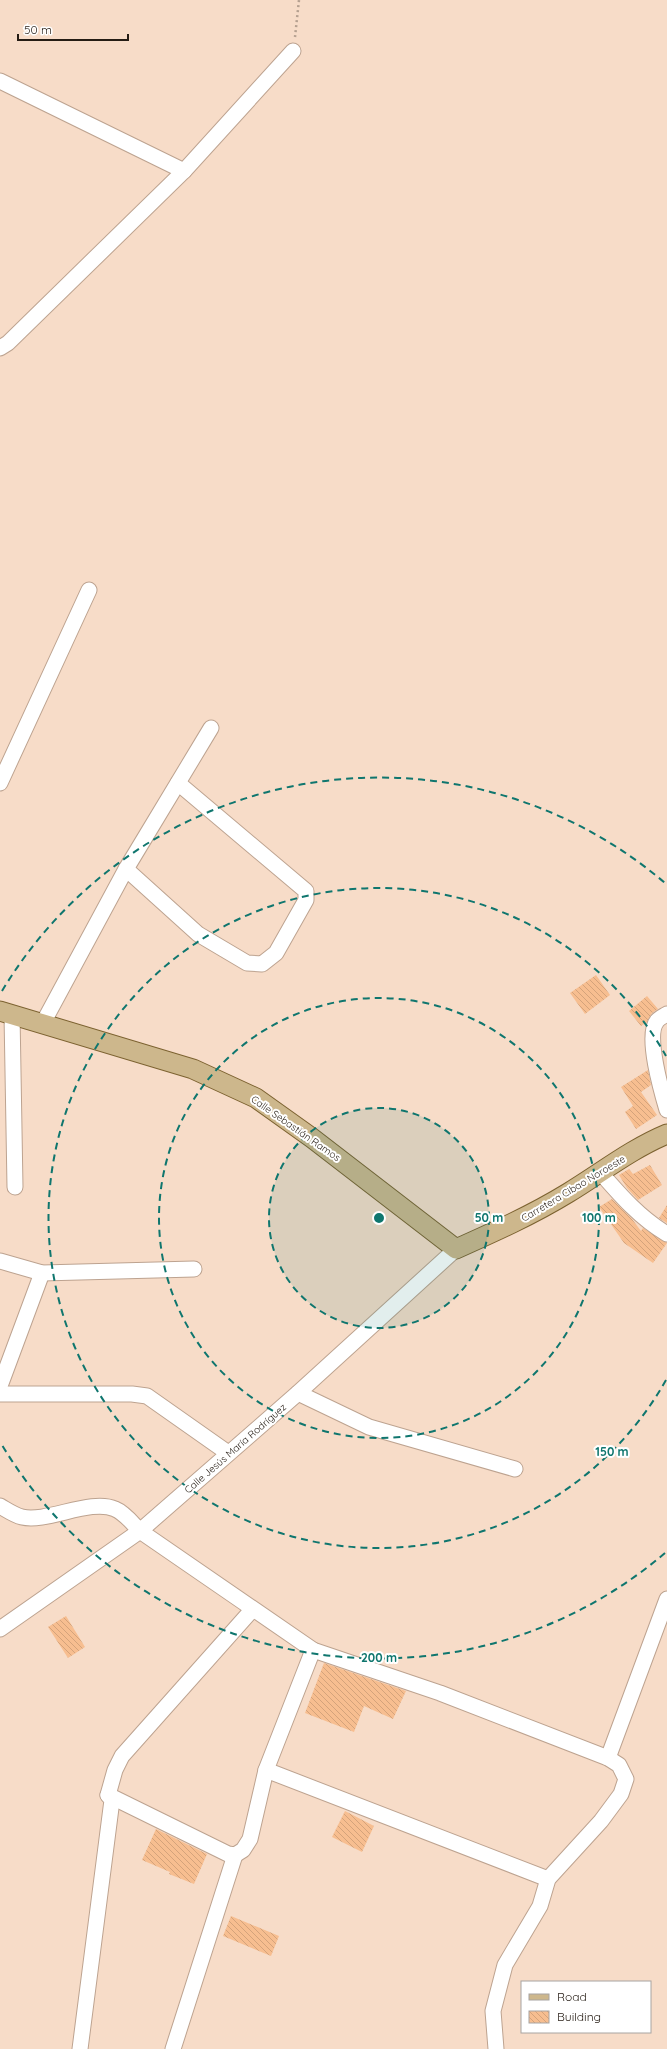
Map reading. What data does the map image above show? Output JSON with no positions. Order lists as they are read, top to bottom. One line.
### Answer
{"streets":{"main road":["Calle Sebastián Ramos","Carretera Cibao Noroeste"],"street":["Calle Jesús María Rodríguez"]},"crossings":[["Calle Sebastián Ramos","Carretera Cibao Noroeste"],["Calle Sebastián Ramos","Calle Jesús María Rodríguez"],["Carretera Cibao Noroeste","Calle Jesús María Rodríguez"]],"legend":["Road","Building"],"scale_bar":"50 m","rings":["50 m","100 m","150 m","200 m"]}
